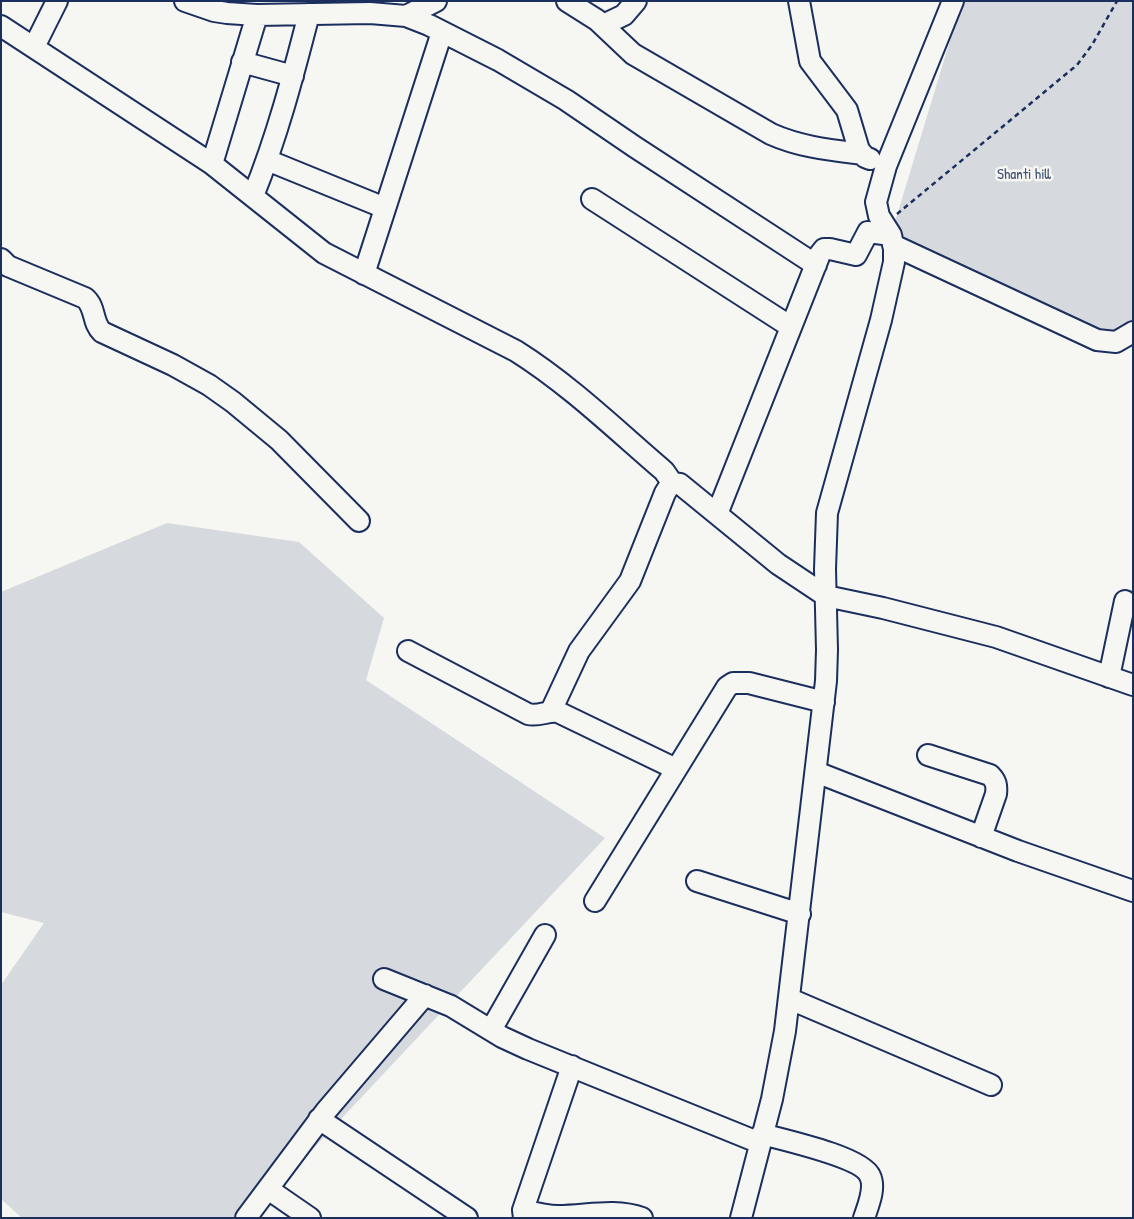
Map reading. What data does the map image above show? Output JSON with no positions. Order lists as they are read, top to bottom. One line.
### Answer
{"parks":["Shanti hill"]}
